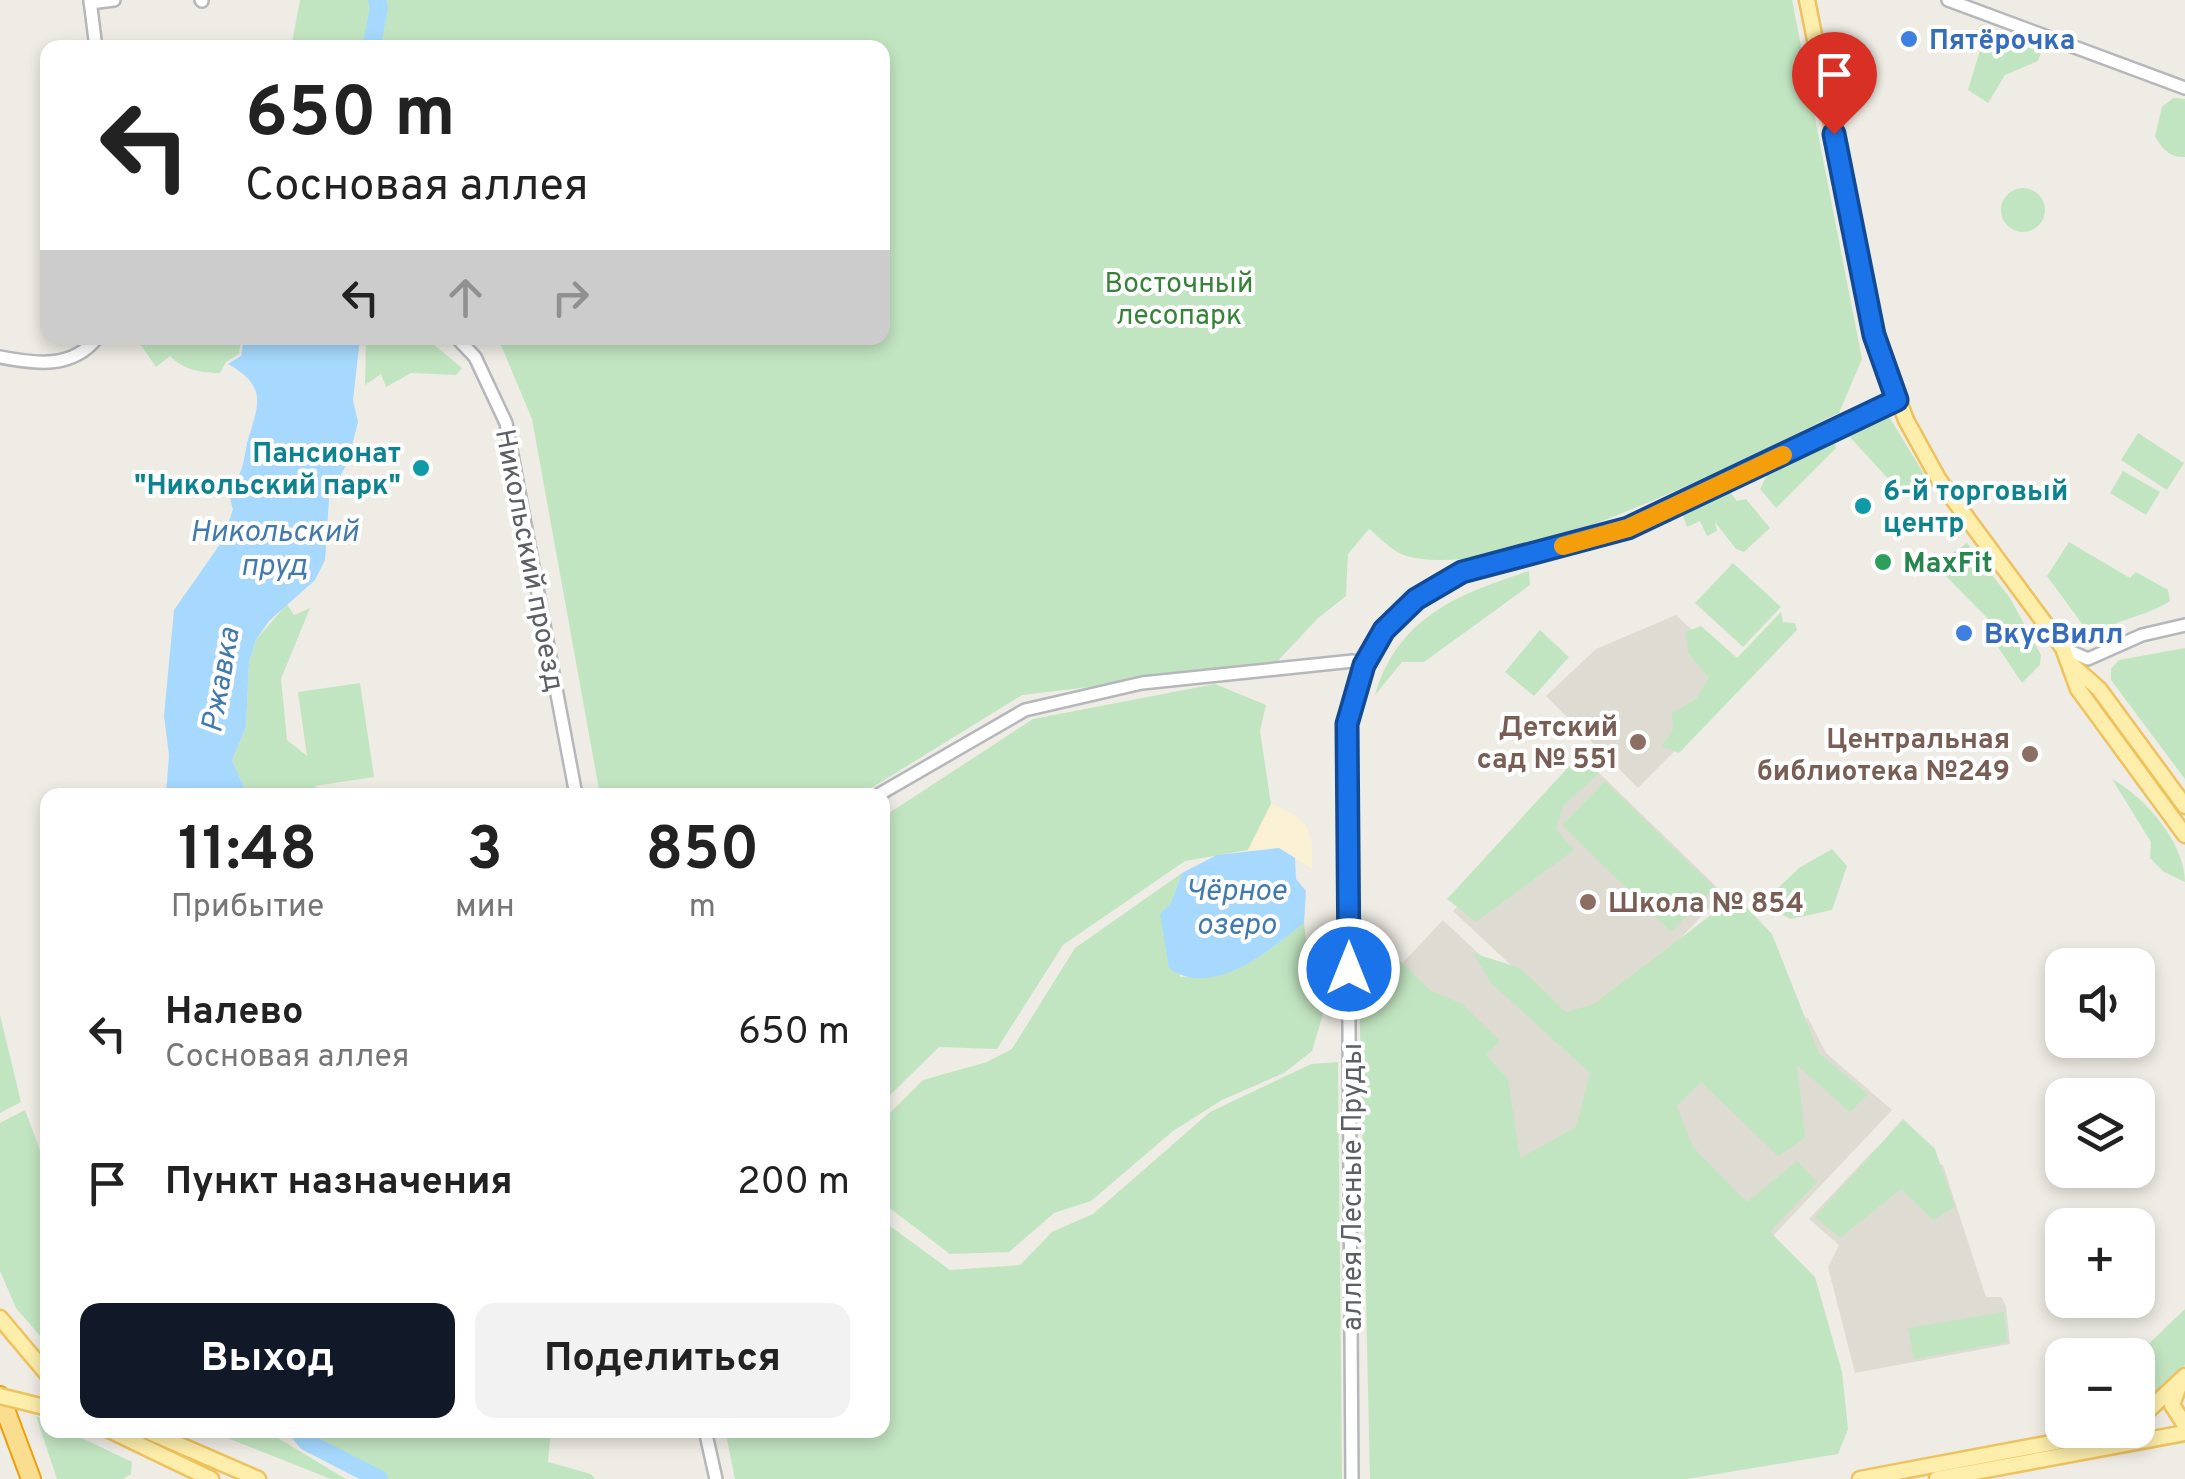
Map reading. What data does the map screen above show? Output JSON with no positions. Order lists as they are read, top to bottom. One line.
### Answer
{"streets":{"street":["Никольский проезд","аллея Лесные Пруды"]},"water":["Никольский пруд","Ржавка","Чёрное озеро"],"parks":["Восточный лесопарк"],"places":["Пятёрочка","Пансионат \"Никольский парк\"","6-й торговый центр","MaxFit","ВкусВилл","Детский сад № 551","Центральная библиотека №249","Школа № 854"],"page":{"turn":["650 m","Сосновая аллея"],"eta":["11:48","Прибытие","3","мин","850","m"],"map_buttons":["+","−"],"list":[{"name":"Налево","note":"Сосновая аллея","value":"650 m"},{"name":"Пункт назначения","value":"200 m"}],"buttons":["Выход","Поделиться"]}}
